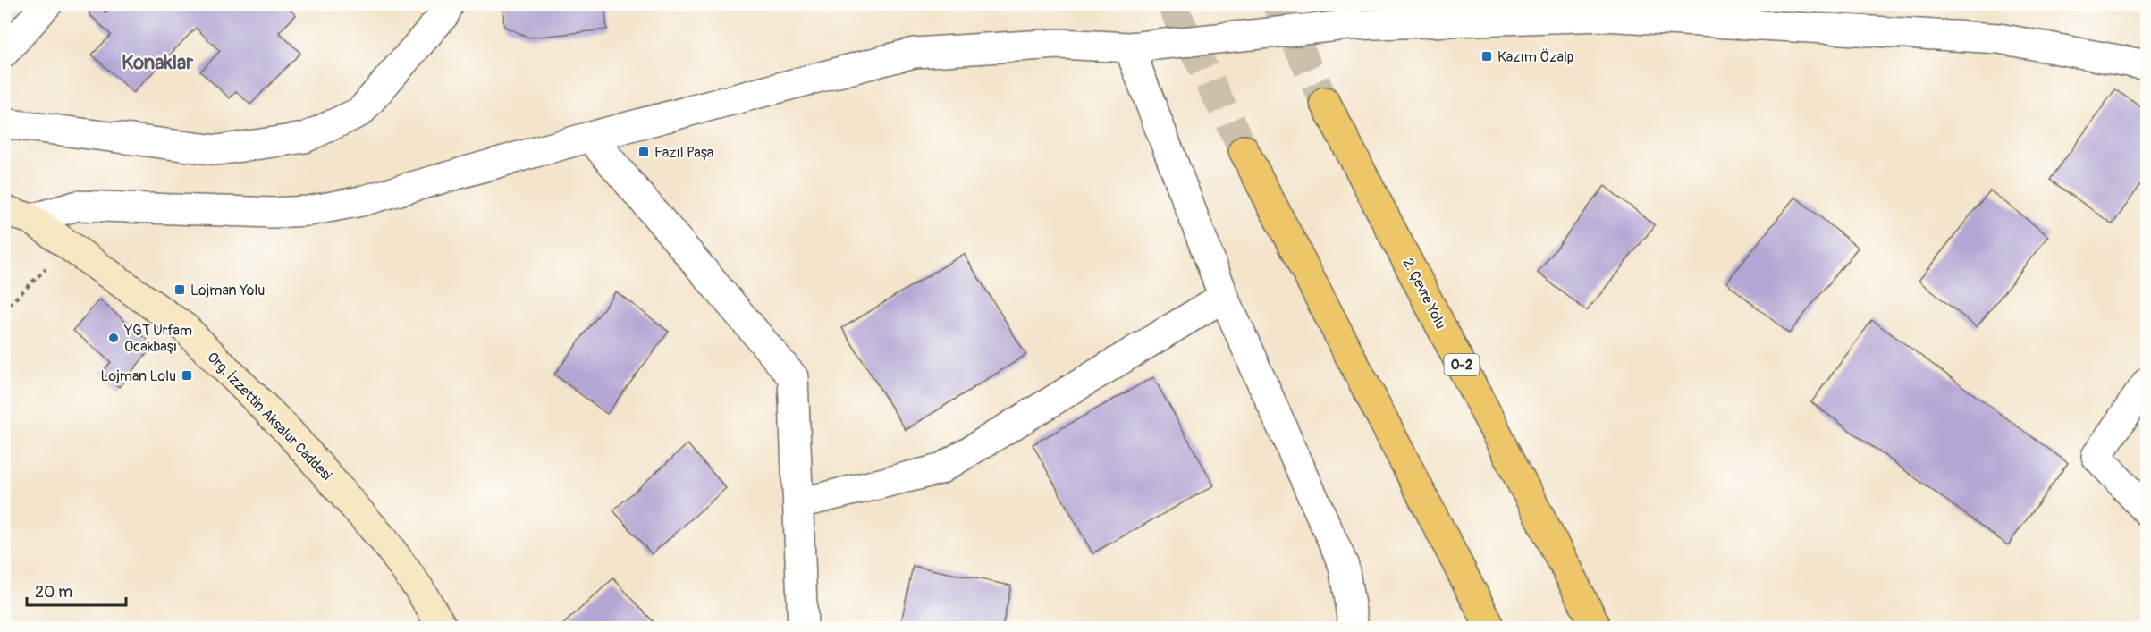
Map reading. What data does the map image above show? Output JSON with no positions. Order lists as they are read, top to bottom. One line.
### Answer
{"streets":{"highway":["2. Çevre Yolu","O-2"],"main road":["Org. İzzettin Aksalur Caddesi"]},"districts":["Konaklar"],"places":{"transit":["Kazım Özalp","Fazıl Paşa","Lojman Yolu","Lojman Lolu"],"other":["YGT Urfam Ocakbaşı"]},"scale_bar":"20 m"}
